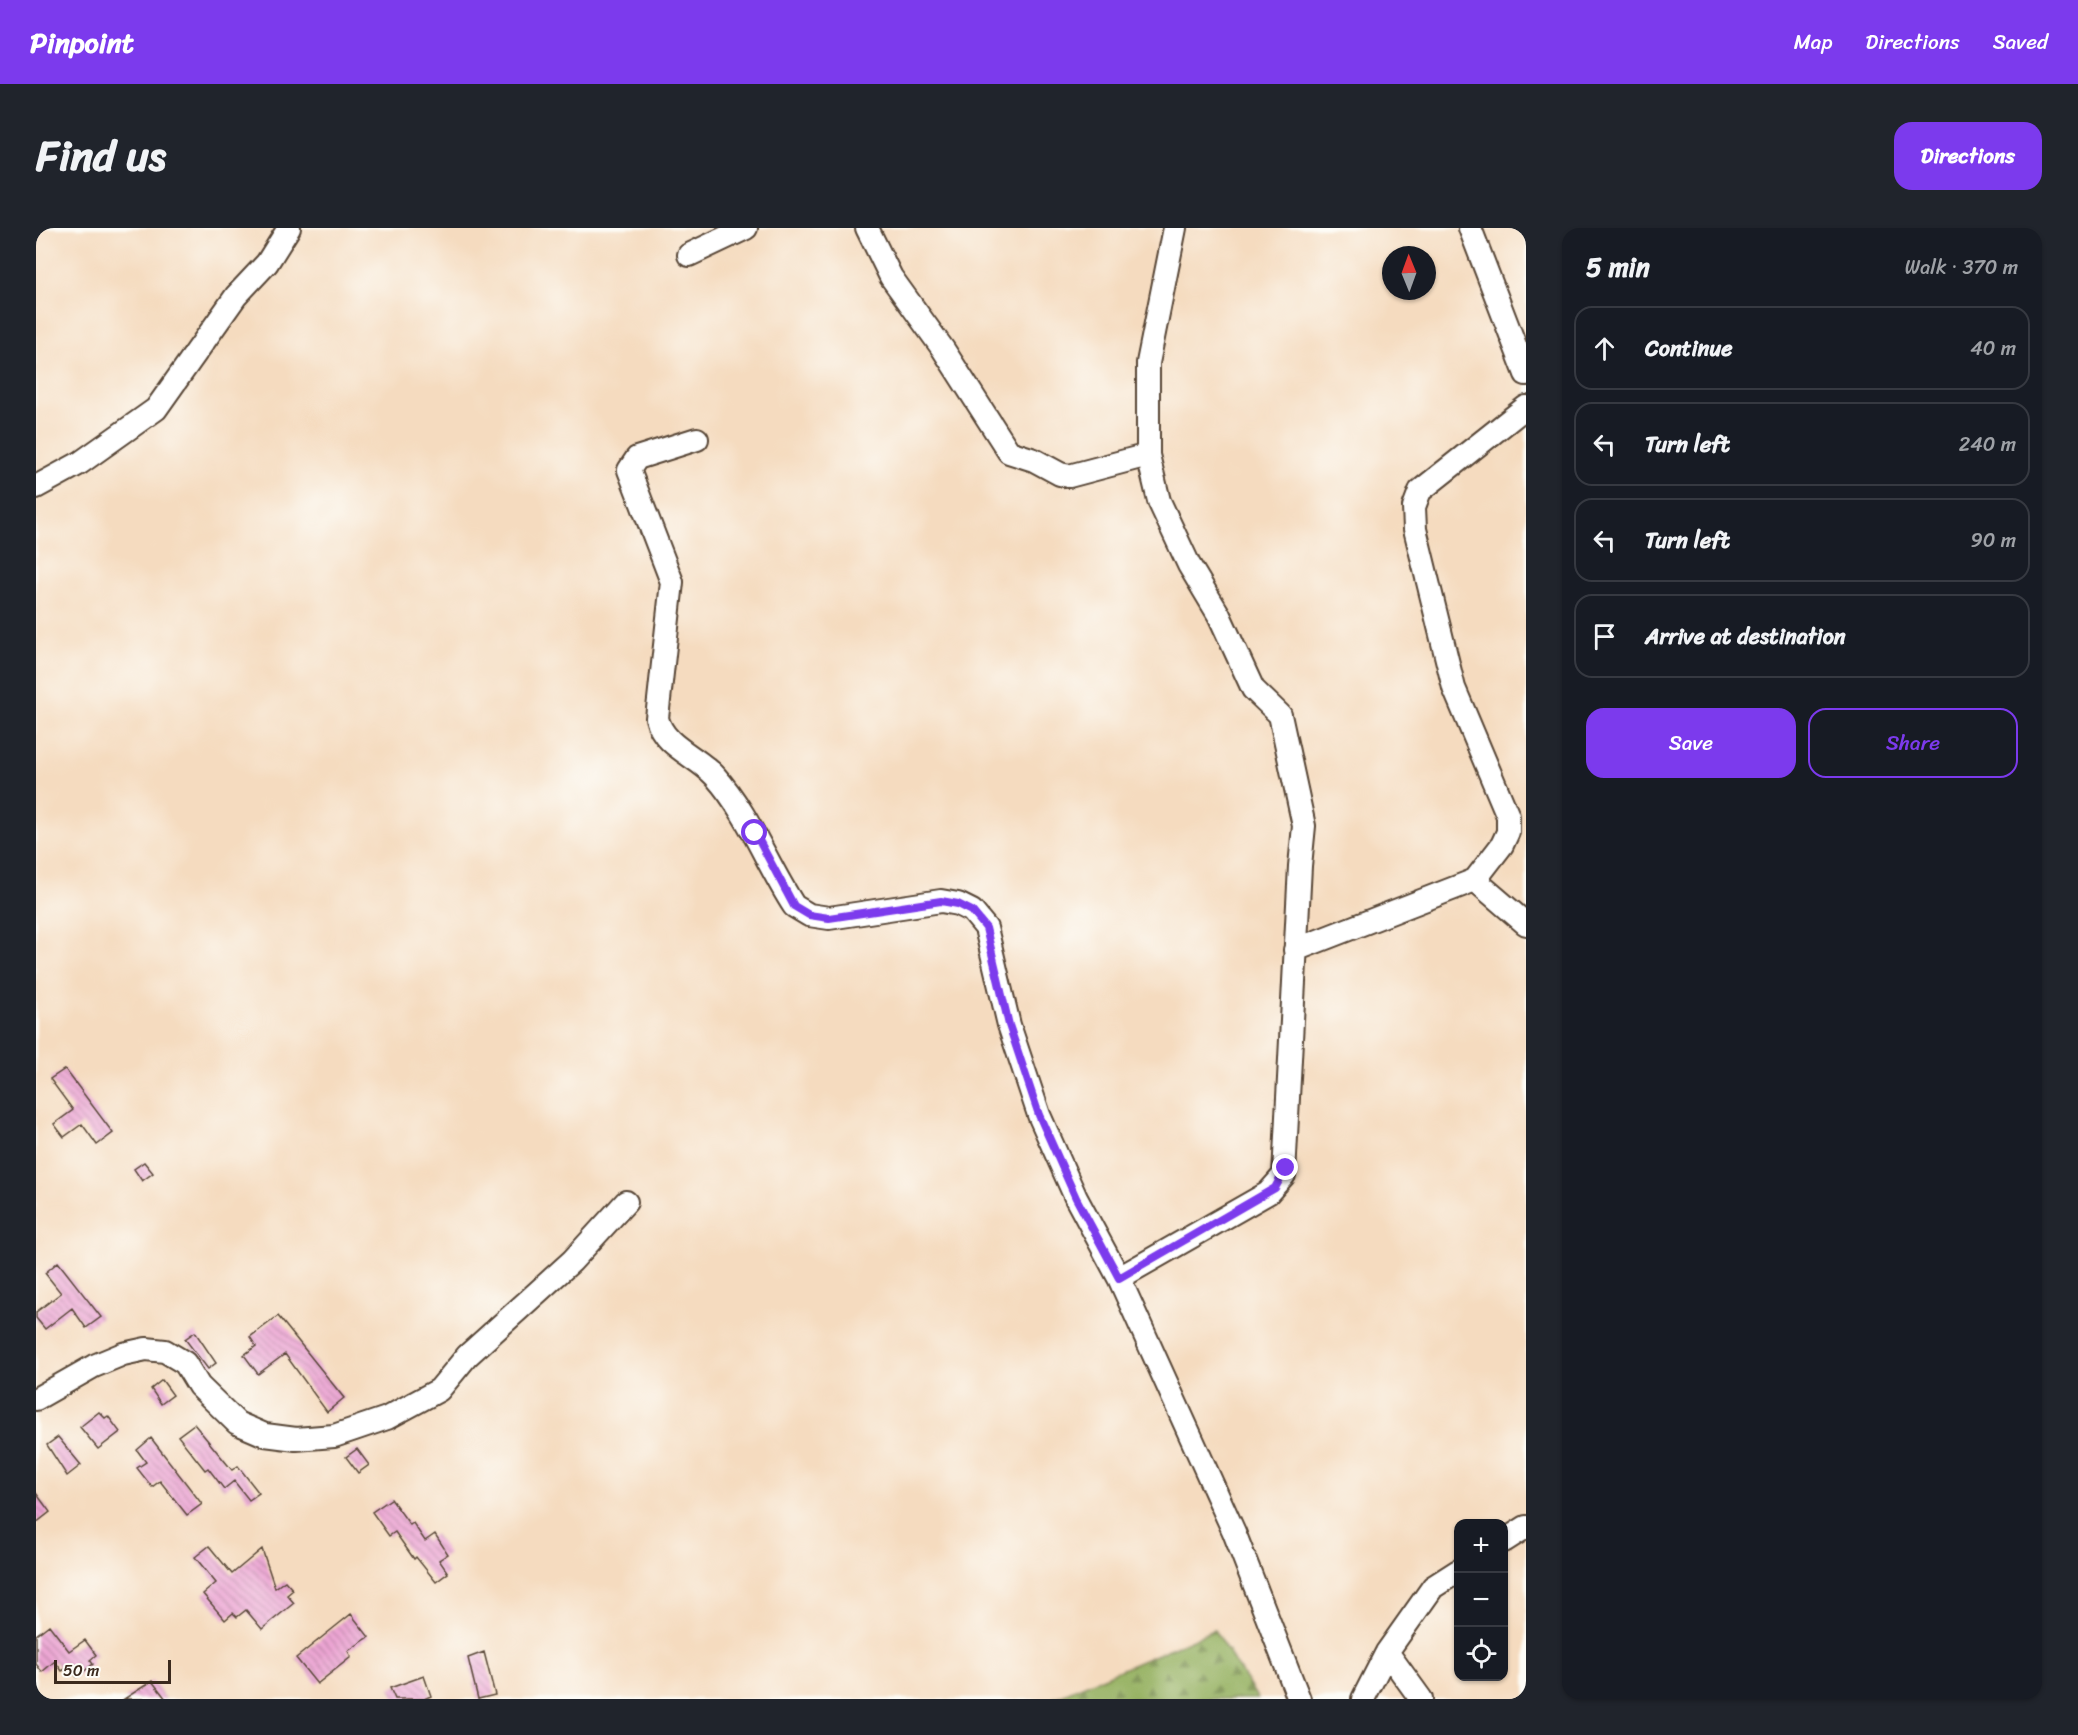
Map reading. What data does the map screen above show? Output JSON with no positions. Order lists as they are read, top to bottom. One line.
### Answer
{"scale_bar":"50 m","north":"top","page":{"header":"Pinpoint","nav":["Map","Directions","Saved"],"title":"Find us","buttons":["Directions",["Save","Share"]],"heading":["5 min","Walk · 370 m"],"list":[["Continue","40 m"],["Turn left","240 m"],["Turn left","90 m"],"Arrive at destination"],"map_buttons":["+","−"],"scale":"50 m"}}
